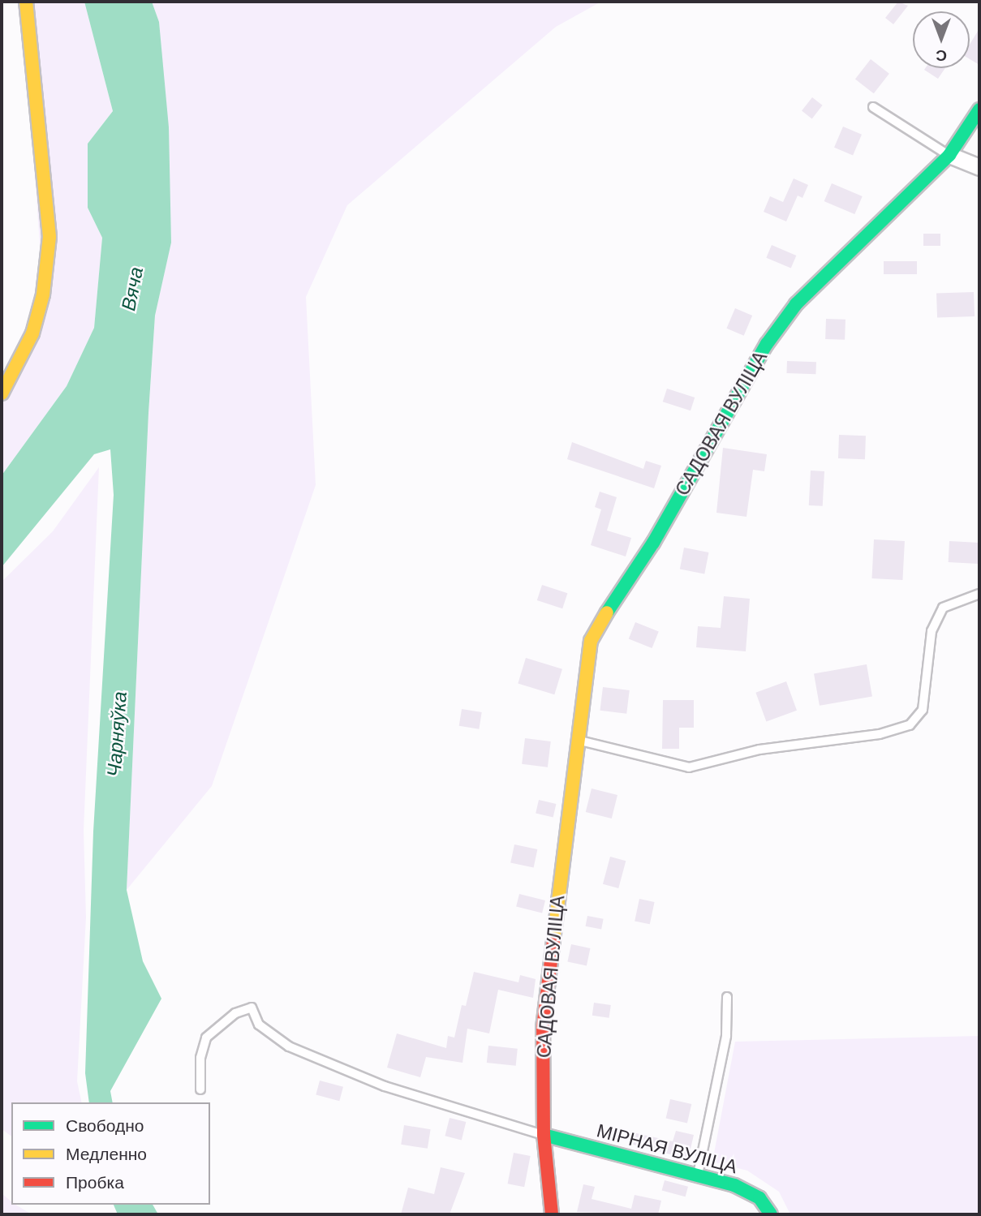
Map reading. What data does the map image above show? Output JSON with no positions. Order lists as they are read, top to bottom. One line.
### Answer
{"streets":{"street":["САДОВАЯ ВУЛІЦА","МІРНАЯ ВУЛІЦА"]},"crossings":[["САДОВАЯ ВУЛІЦА","МІРНАЯ ВУЛІЦА"]],"water":["Вяча","Чарняўка"],"legend":["Свободно","Медленно","Пробка"],"north":"bottom"}
